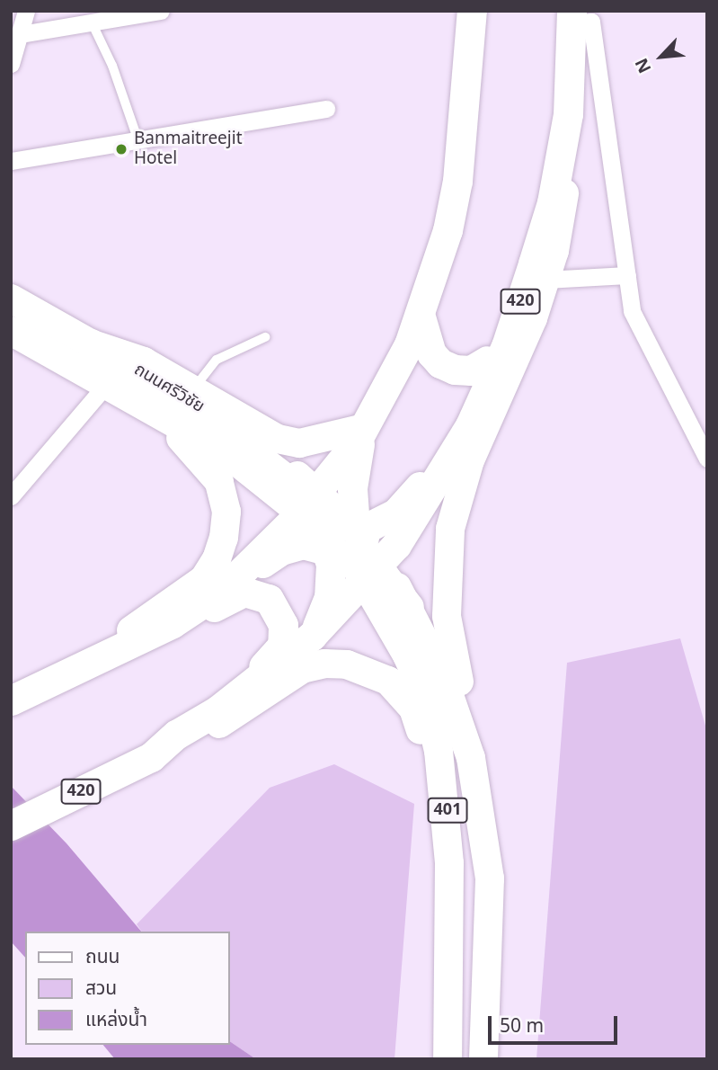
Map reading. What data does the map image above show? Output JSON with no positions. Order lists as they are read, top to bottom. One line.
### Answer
{"streets":{"highway":["420"],"main road":["401"]},"crossings":[["420","401"]],"places":["Banmaitreejit Hotel"],"legend":["ถนน","สวน","แหล่งน้ำ"],"scale_bar":"50 m","north":"bottom left"}
